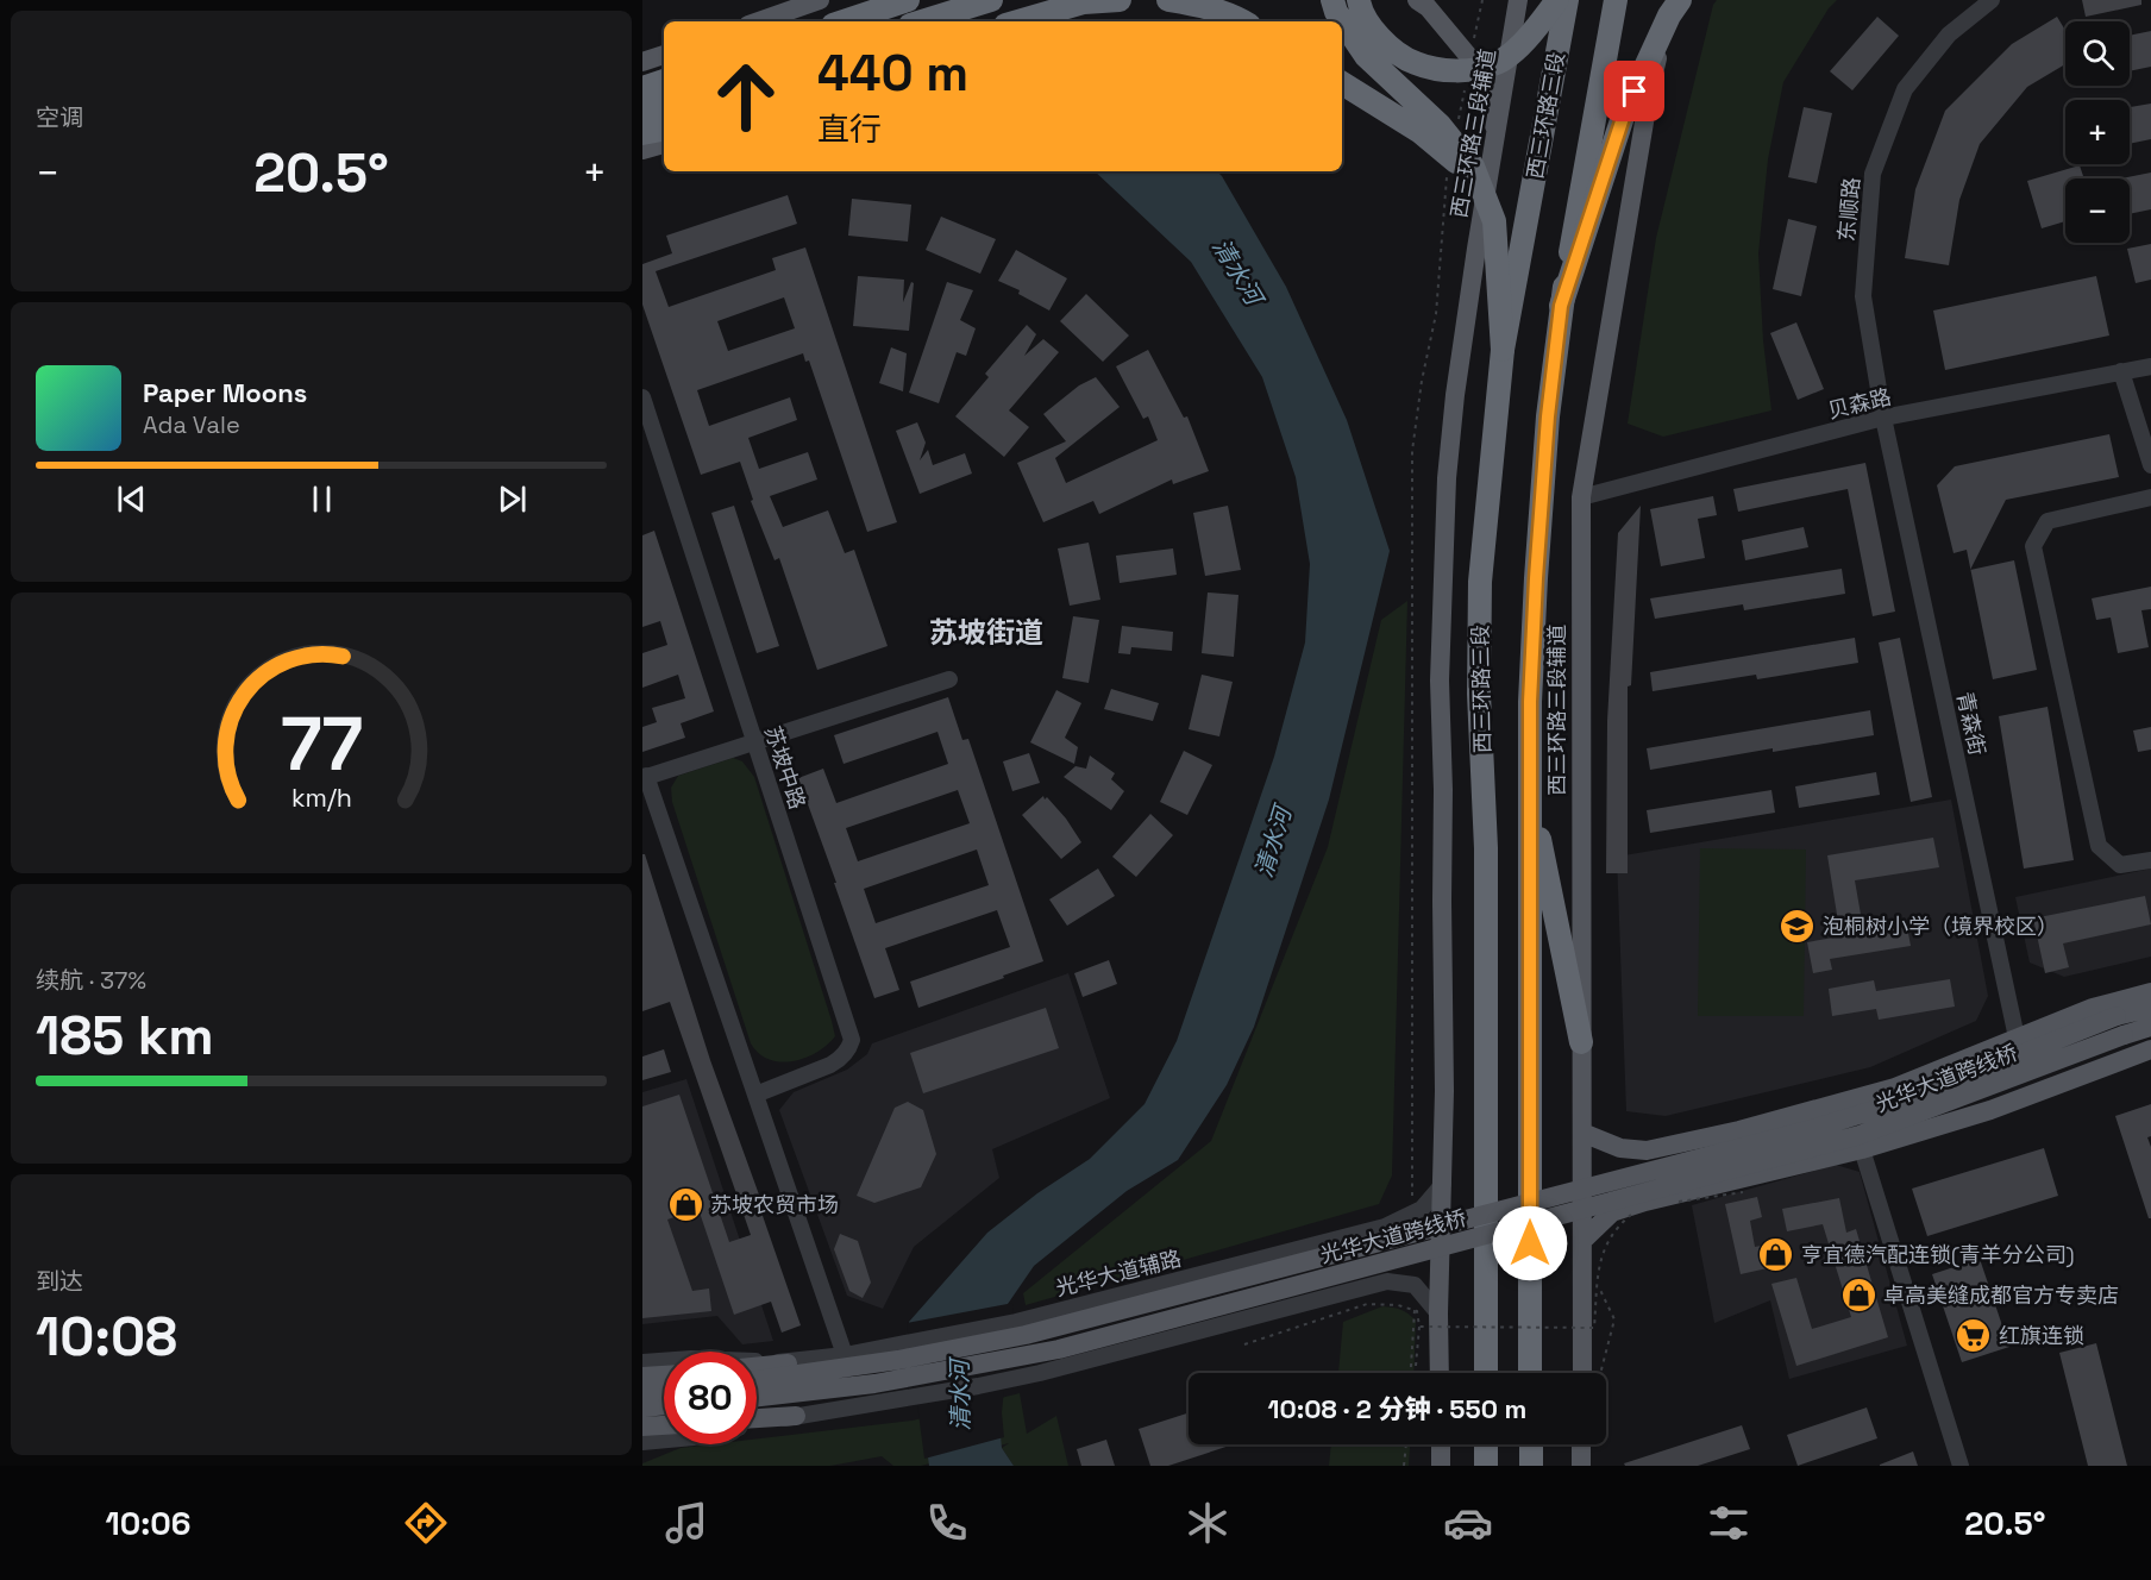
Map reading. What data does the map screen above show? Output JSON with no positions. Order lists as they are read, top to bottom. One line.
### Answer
{"streets":{"highway":["西三环路三段"],"main road":["西三环路三段辅道","光华大道跨线桥"],"street":["东顺路","贝森路","青森街","苏坡中路","光华大道辅路"]},"crossings":[["西三环路三段辅道","贝森路"],["西三环路三段辅道","光华大道辅路"],["东顺路","贝森路"],["东顺路","青森街"],["贝森路","青森街"]],"districts":["苏坡街道"],"water":["清水河"],"places":{"school or university":["泡桐树小学（境界校区）"],"shop":["苏坡农贸市场","亨宜德汽配连锁(青羊分公司)","卓高美缝成都官方专卖店"],"supermarket":["红旗连锁"]},"page":{"tile":["空调",["续航 · 37%","185 km"],["到达","10:08"]],"map_buttons":["+","−"],"turn":["440 m","直行"],"heat":["−","20.5°","+"],"song":["Paper Moons","Ada Vale"],"limit":"80","trip":"10:08 · 2 分钟 · 550 m","tabs":["10:06","20.5°"],"gauge":["77","km/h"]}}
